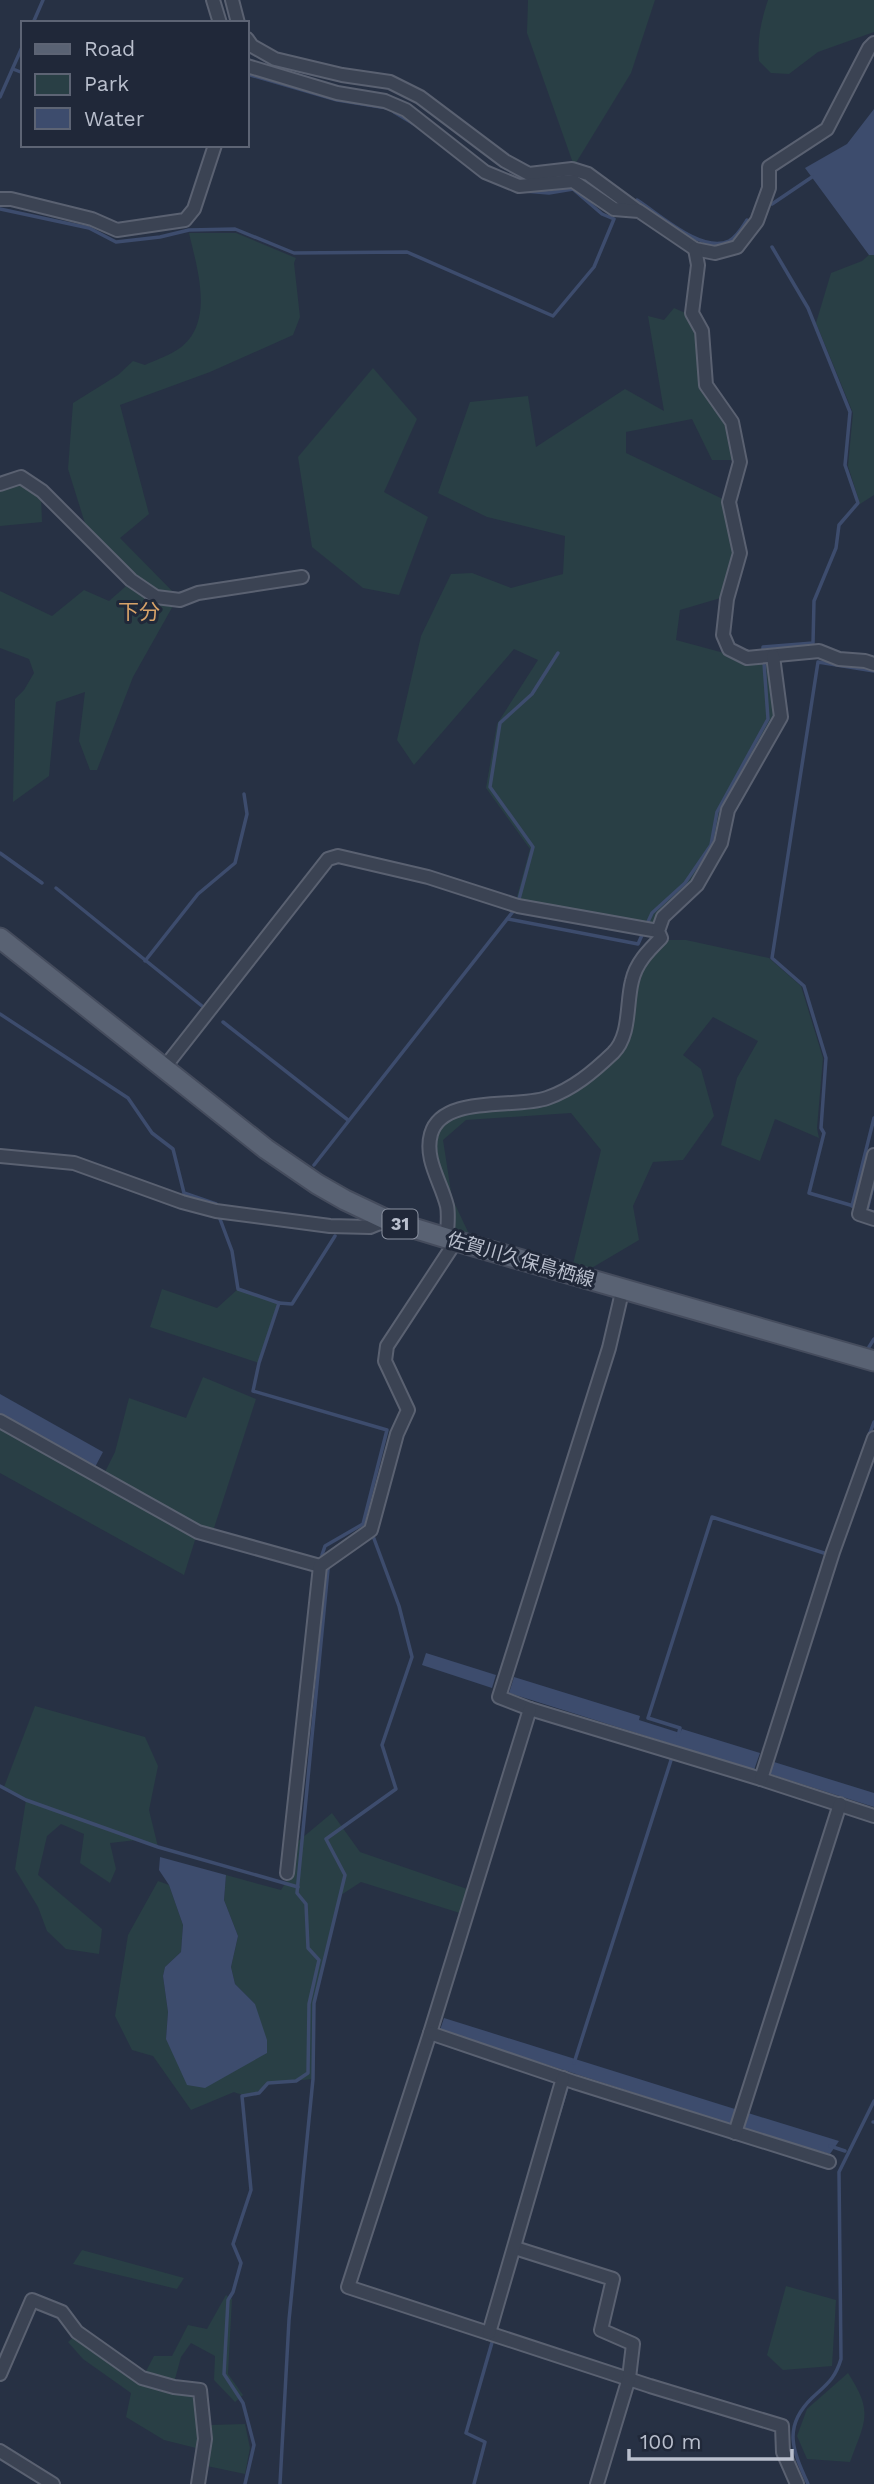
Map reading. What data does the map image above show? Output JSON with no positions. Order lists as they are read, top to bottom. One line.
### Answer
{"streets":{"main road":["31","佐賀川久保鳥栖線"]},"districts":["下分"],"legend":["Road","Park","Water"],"scale_bar":"100 m"}
